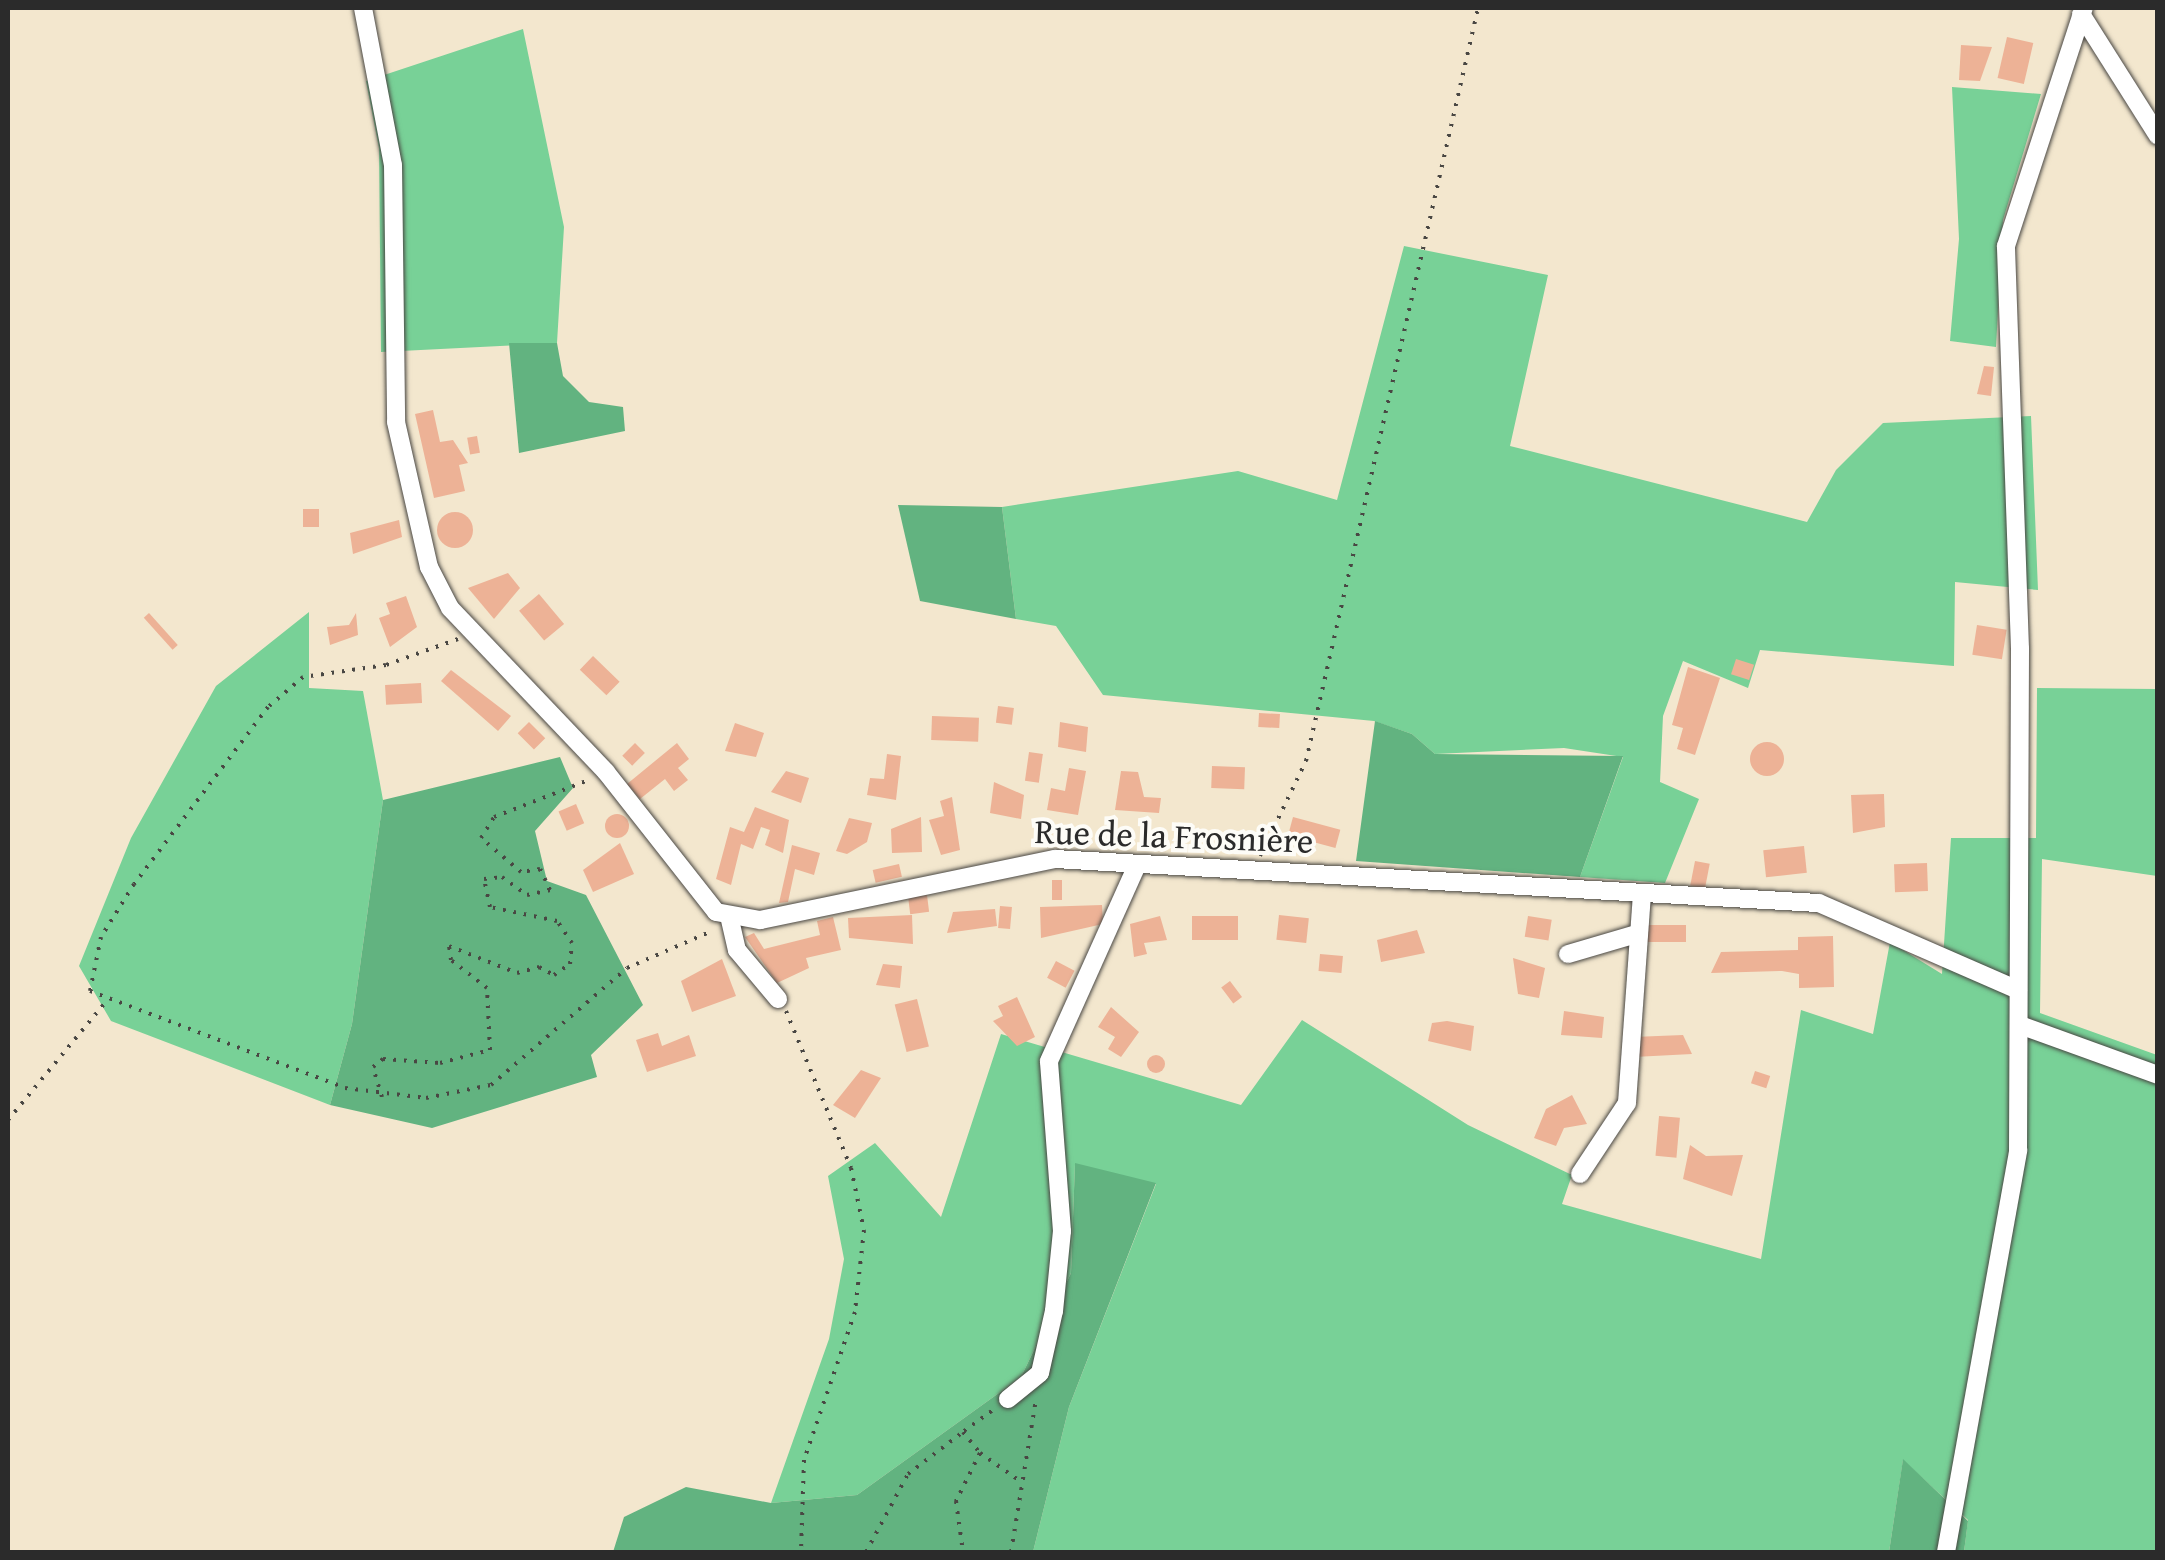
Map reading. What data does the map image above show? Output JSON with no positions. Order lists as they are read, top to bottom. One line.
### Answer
{"streets":{"street":["Rue de la Frosnière"]}}
